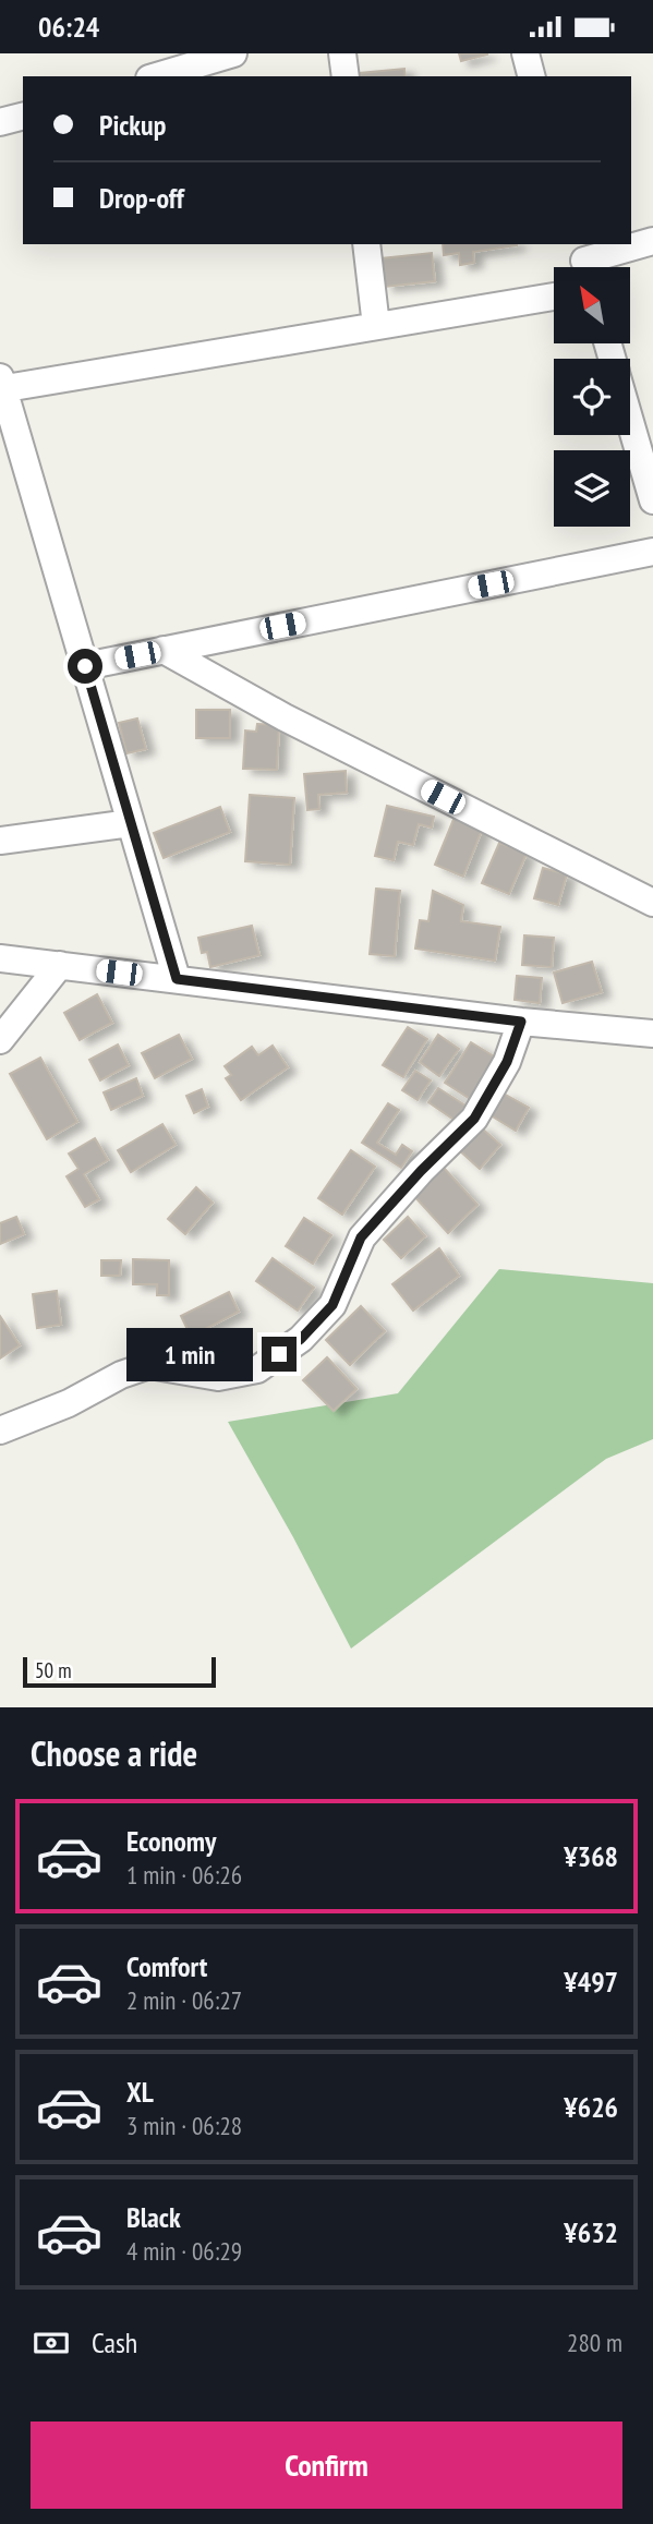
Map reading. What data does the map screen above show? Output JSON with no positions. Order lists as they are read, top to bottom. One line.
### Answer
{"scale_bar":"50 m","north":"top left","page":{"status":"06:24","banner":["Pickup","Drop-off"],"bubble":"1 min","scale":"50 m","heading":"Choose a ride","list":[{"name":"Economy","note":"1 min · 06:26","value":"¥368"},{"name":"Comfort","note":"2 min · 06:27","value":"¥497"},{"name":"XL","note":"3 min · 06:28","value":"¥626"},{"name":"Black","note":"4 min · 06:29","value":"¥632"}],"pay":["Cash","280 m"],"buttons":"Confirm"}}
